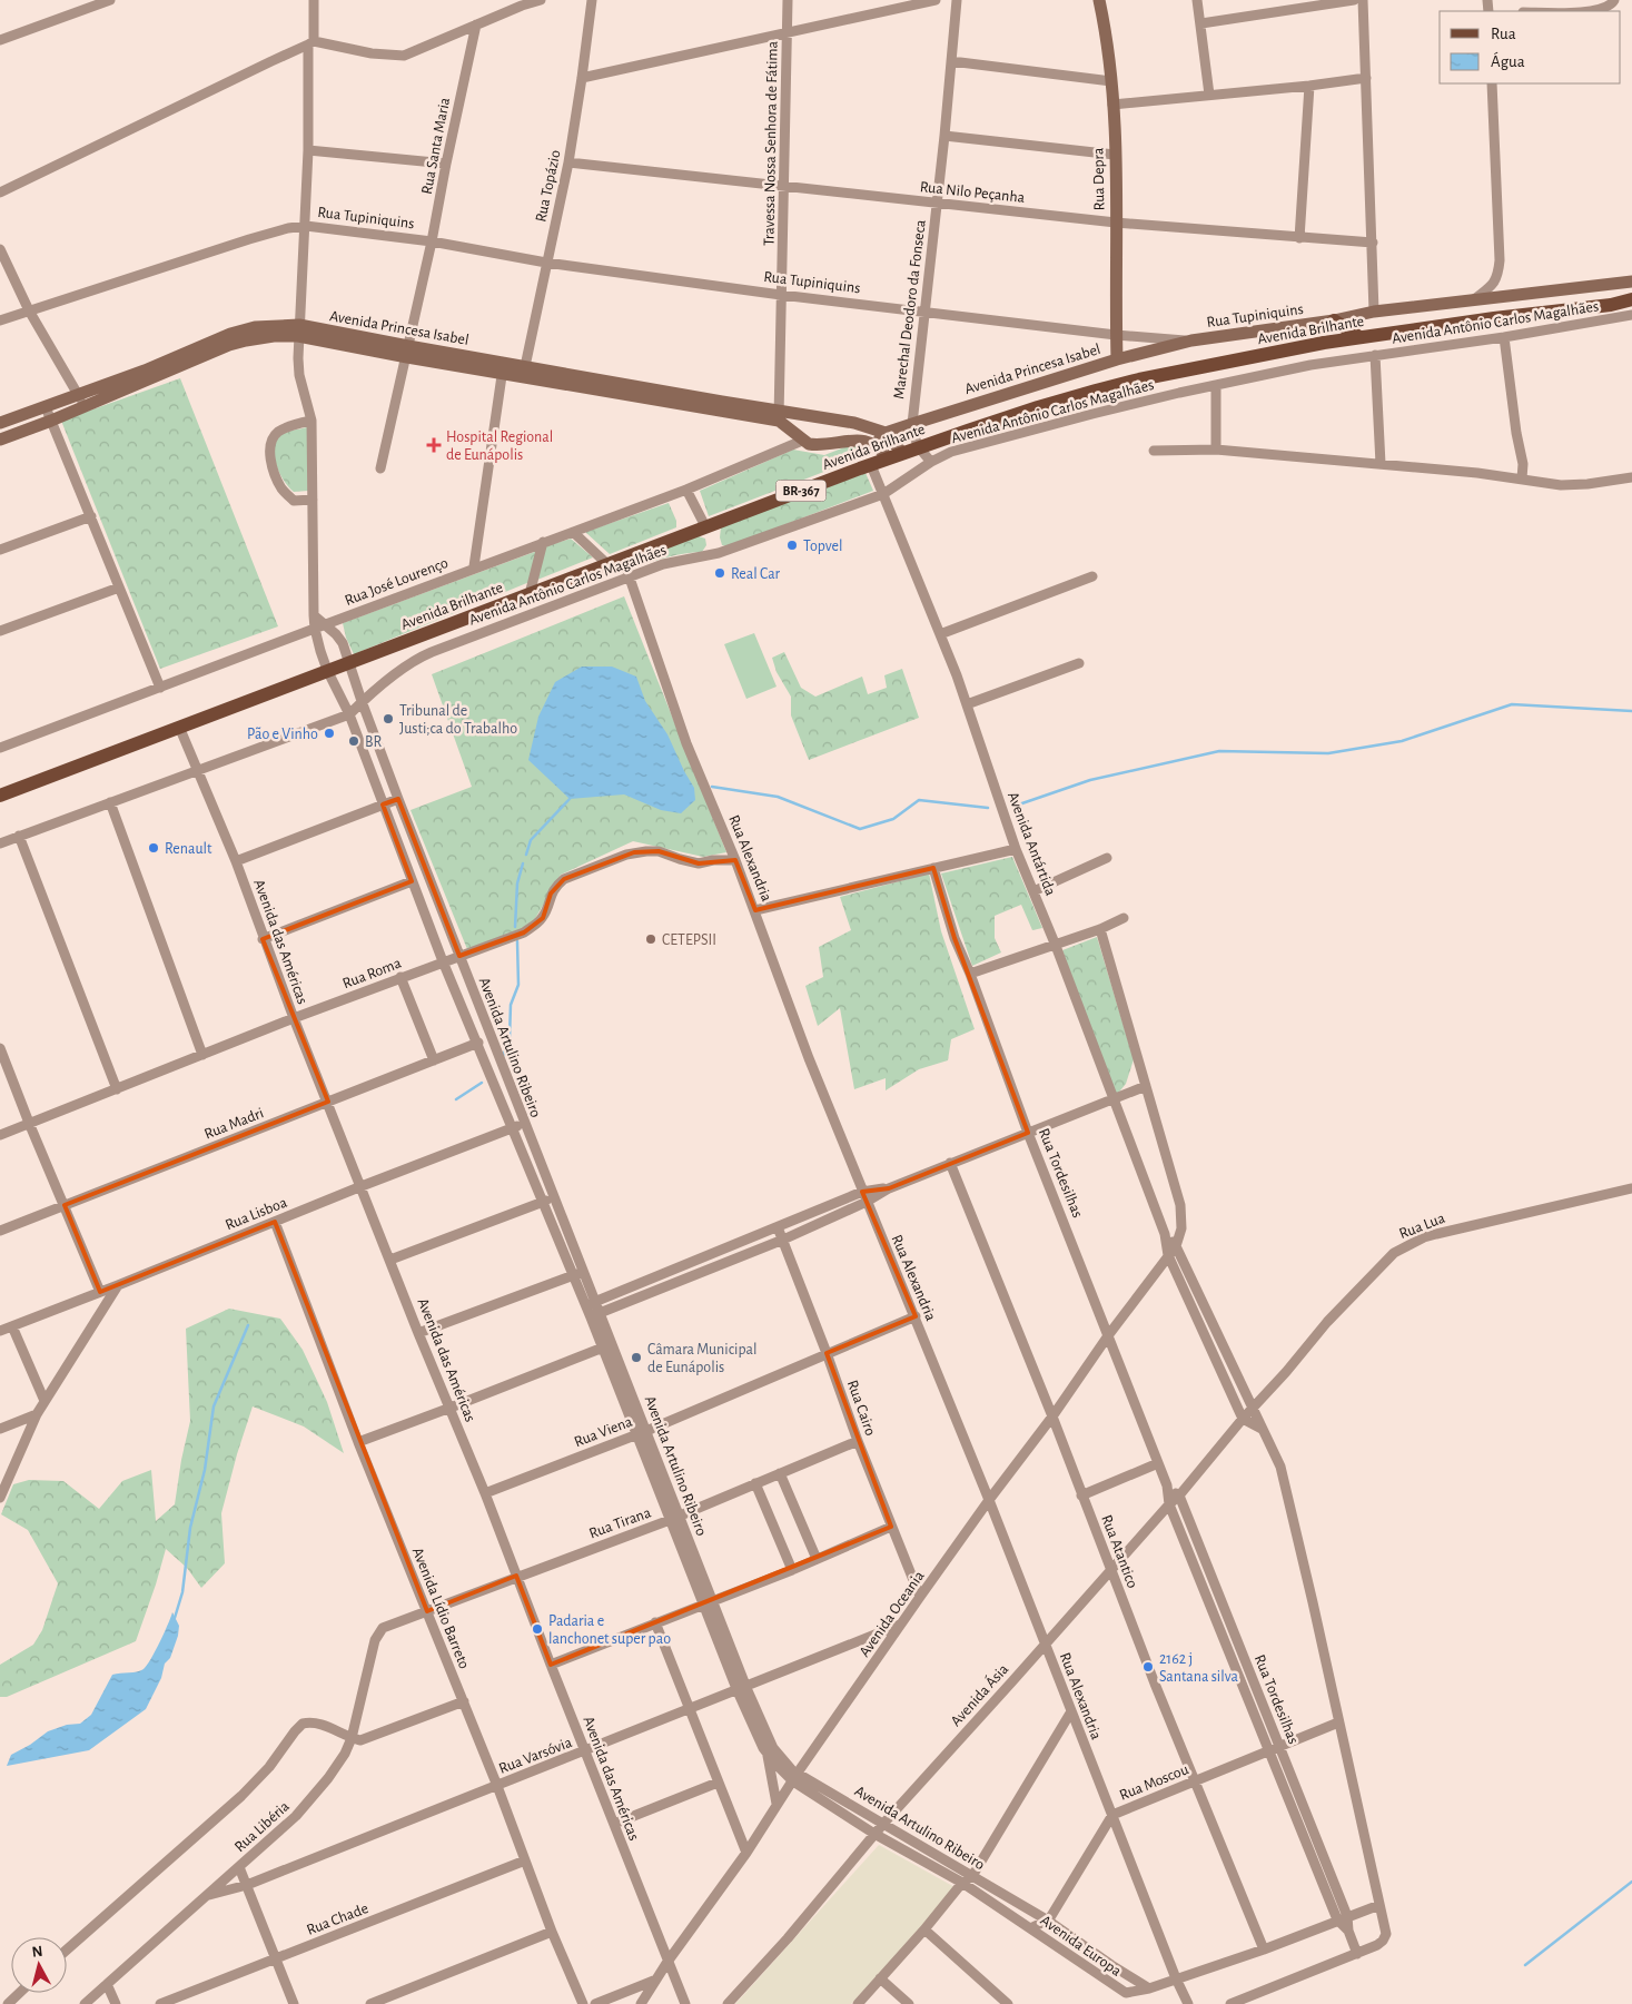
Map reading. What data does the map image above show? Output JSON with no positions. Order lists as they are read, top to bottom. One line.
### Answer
{"streets":{"main road":["Rua Depra","Rua Tupiniquins","Avenida Princesa Isabel","Avenida Brilhante","BR-367"],"street":["Travessa Nossa Senhora de Fátima","Rua Santa Maria","Rua Topázio","Rua Nilo Peçanha","Marechal Deodoro da Fonseca","Avenida Antônio Carlos Magalhães","Rua José Lourenço","Avenida Antártida","Rua Alexandria","Avenida das Américas","Rua Roma","Avenida Artulino Ribeiro","Rua Madri","Rua Tordesilhas","Rua Lisboa","Rua Lua","Rua Cairo","Rua Viena","Rua Tirana","Rua Atantico","Avenida Lídio Barreto","Avenida Oceania","Avenida Ásia","Rua Varsóvia","Rua Moscou","Rua Libéria","Rua Chade","Avenida Europa"]},"crossings":[["Travessa Nossa Senhora de Fátima","Rua Nilo Peçanha"],["Travessa Nossa Senhora de Fátima","Rua Tupiniquins"],["Travessa Nossa Senhora de Fátima","Avenida Princesa Isabel"],["Rua Santa Maria","Rua Tupiniquins"],["Rua Santa Maria","Avenida Princesa Isabel"],["Rua Depra","Rua Nilo Peçanha"],["Rua Depra","Rua Tupiniquins"],["Rua Depra","Avenida Princesa Isabel"],["Rua Topázio","Rua Nilo Peçanha"],["Rua Topázio","Rua Tupiniquins"],["Rua Topázio","Avenida Princesa Isabel"],["Rua Nilo Peçanha","Marechal Deodoro da Fonseca"],["Rua Tupiniquins","Marechal Deodoro da Fonseca"],["Rua Tupiniquins","Avenida Princesa Isabel"],["Rua Tupiniquins","Avenida Artulino Ribeiro"],["Marechal Deodoro da Fonseca","Avenida Princesa Isabel"],["Marechal Deodoro da Fonseca","Avenida Brilhante"],["Avenida Antônio Carlos Magalhães","Avenida Antártida"],["Avenida Antônio Carlos Magalhães","Rua Alexandria"],["Avenida Antônio Carlos Magalhães","Avenida Artulino Ribeiro"],["Avenida Princesa Isabel","Rua José Lourenço"],["Avenida Princesa Isabel","Avenida Artulino Ribeiro"],["Avenida Brilhante","Avenida Antártida"],["Avenida Brilhante","Rua Alexandria"],["Avenida Brilhante","Avenida das Américas"],["Avenida Brilhante","Avenida Artulino Ribeiro"],["Rua José Lourenço","Avenida Artulino Ribeiro"],["Avenida Antártida","Rua Tordesilhas"],["Avenida Antártida","Rua Lua"],["Avenida Antártida","Avenida Oceania"],["Avenida Antártida","Avenida Ásia"],["Avenida Antártida","Rua Moscou"],["Avenida Antártida","Avenida Europa"],["Rua Alexandria","Rua Roma"],["Rua Alexandria","Rua Viena"],["Rua Alexandria","Avenida Oceania"],["Rua Alexandria","Avenida Ásia"],["Rua Alexandria","Rua Moscou"],["Rua Alexandria","Avenida Europa"],["Avenida das Américas","Rua Roma"],["Avenida das Américas","Rua Madri"],["Avenida das Américas","Rua Lisboa"],["Avenida das Américas","Rua Viena"],["Avenida das Américas","Rua Tirana"],["Avenida das Américas","Avenida Oceania"],["Avenida das Américas","Rua Varsóvia"],["Rua Roma","Avenida Artulino Ribeiro"],["Avenida Artulino Ribeiro","Rua Madri"],["Avenida Artulino Ribeiro","Rua Lisboa"],["Avenida Artulino Ribeiro","Rua Viena"],["Avenida Artulino Ribeiro","Rua Tirana"],["Avenida Artulino Ribeiro","Avenida Oceania"],["Avenida Artulino Ribeiro","Avenida Ásia"],["Avenida Artulino Ribeiro","Rua Varsóvia"],["Avenida Artulino Ribeiro","Rua Moscou"],["Avenida Artulino Ribeiro","Avenida Europa"],["Rua Tordesilhas","Avenida Oceania"],["Rua Tordesilhas","Avenida Ásia"],["Rua Tordesilhas","Rua Moscou"],["Rua Tordesilhas","Avenida Europa"],["Rua Lisboa","Avenida Lídio Barreto"],["Rua Lua","Avenida Ásia"],["Rua Cairo","Rua Viena"],["Rua Cairo","Rua Tirana"],["Rua Cairo","Avenida Oceania"],["Rua Tirana","Avenida Lídio Barreto"],["Rua Tirana","Rua Libéria"],["Rua Atantico","Avenida Oceania"],["Rua Atantico","Avenida Ásia"],["Rua Atantico","Rua Moscou"],["Rua Atantico","Avenida Europa"],["Avenida Lídio Barreto","Rua Varsóvia"],["Avenida Lídio Barreto","Rua Chade"],["Avenida Oceania","Rua Varsóvia"],["Avenida Ásia","Avenida Europa"],["Rua Varsóvia","Rua Libéria"]],"places":{"health":["Hospital Regional de Eunápolis"],"other":["Topvel","Real Car","Tribunal de Justi;ca do Trabalho","Pão e Vinho","BR","Renault","CETEPSII","Câmara Municipal de Eunápolis","Padaria e lanchonet super pao","2162 j Santana silva"]},"legend":["Rua","Água"],"north":"top"}
